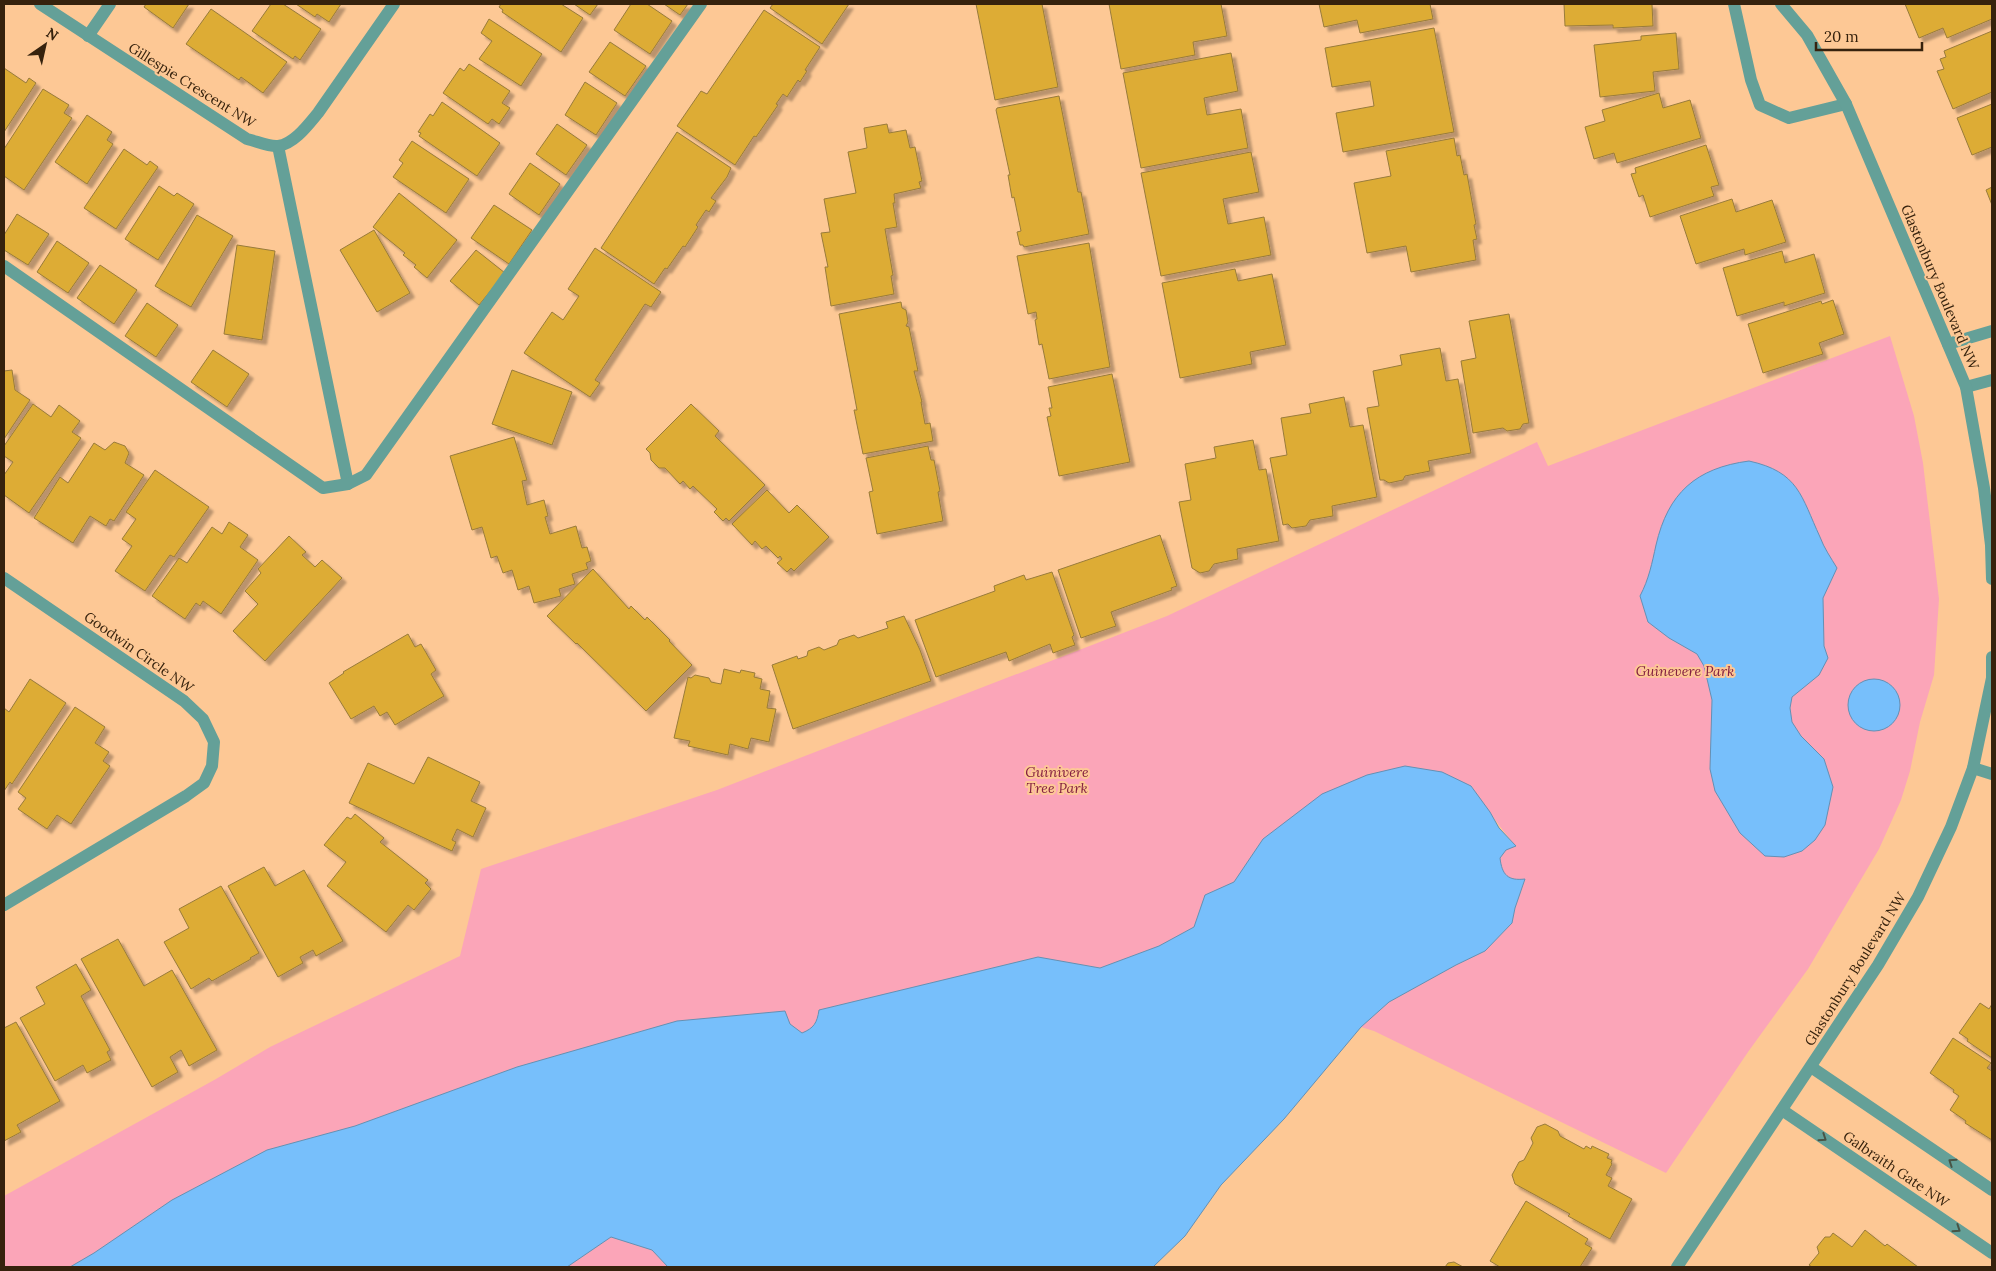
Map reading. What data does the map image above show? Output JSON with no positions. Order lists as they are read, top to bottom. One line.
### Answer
{"streets":{"street":["Gillespie Crescent NW","Glastonbury Boulevard NW","Goodwin Circle NW","Galbraith Gate NW"]},"crossings":[["Glastonbury Boulevard NW","Galbraith Gate NW"]],"parks":["Guinevere Park","Guinivere Tree Park"],"scale_bar":"20 m","north":"top right"}
